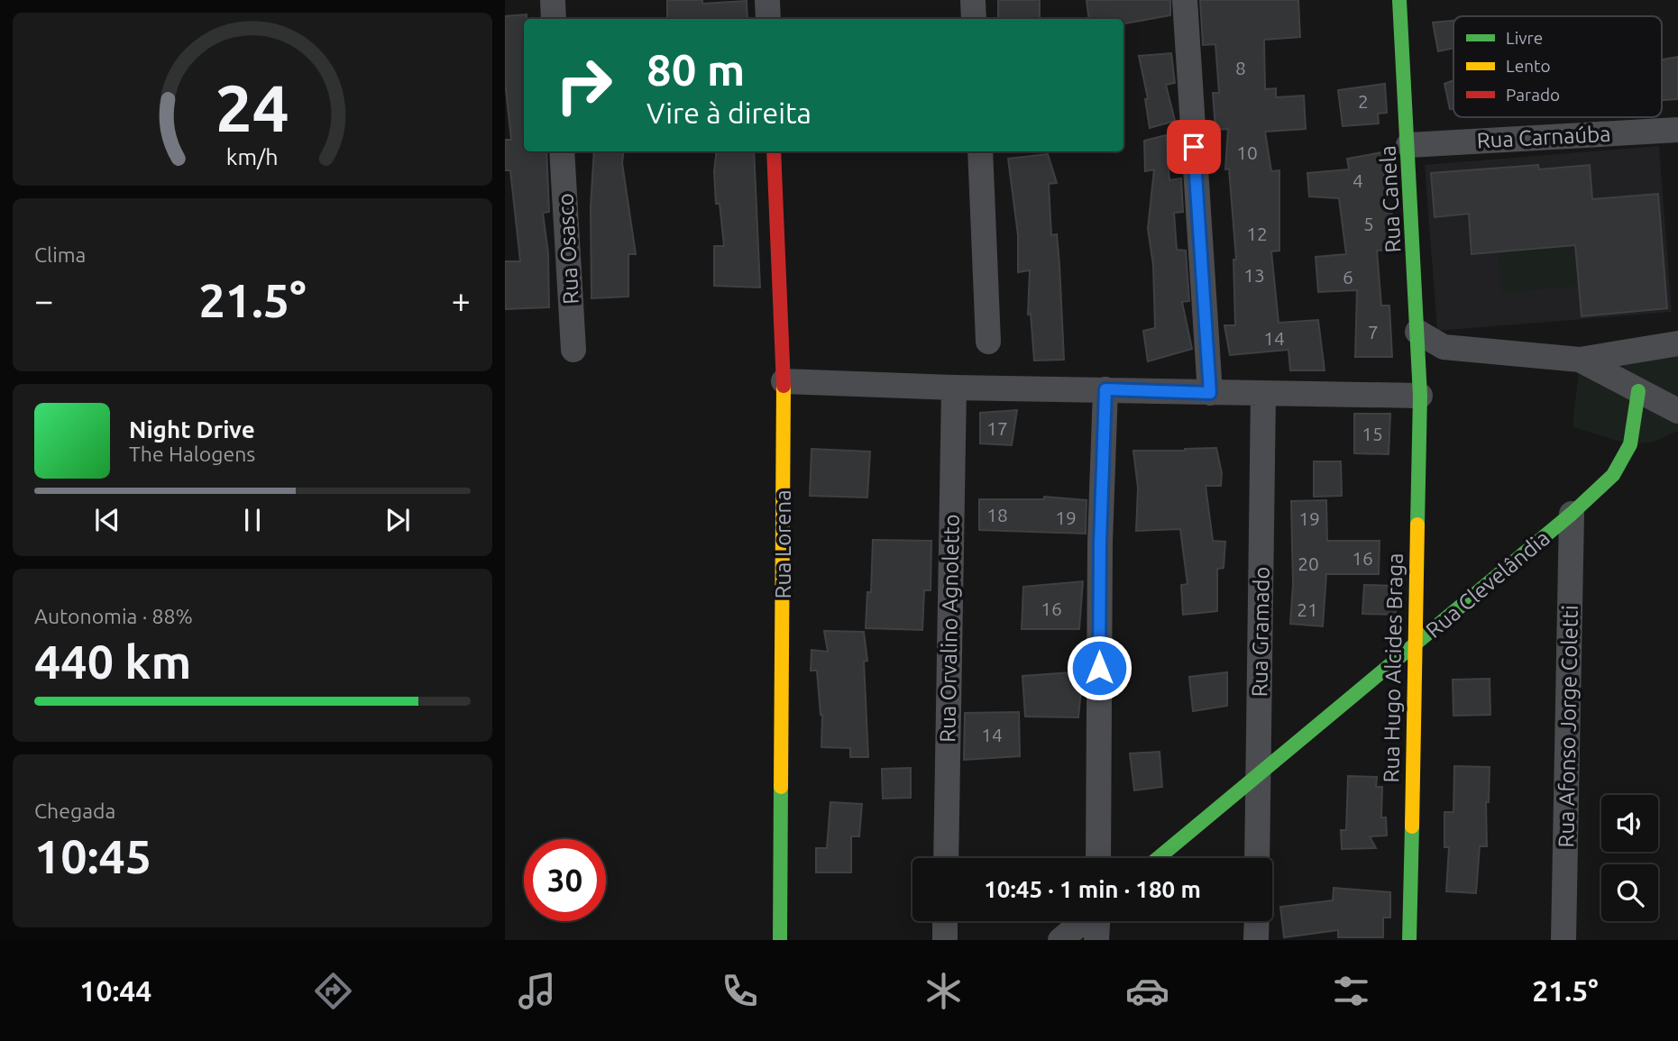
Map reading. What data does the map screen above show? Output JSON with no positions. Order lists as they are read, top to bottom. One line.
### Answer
{"streets":{"street":["Rua Carnaúba","Rua Canela","Rua Osasco","Rua Lorena","Rua Clevelândia","Rua Orvalino Agnoletto","Rua Gramado","Rua Hugo Alcides Braga","Rua Afonso Jorge Coletti"]},"crossings":[["Rua Carnaúba","Rua Canela"],["Rua Canela","Rua Hugo Alcides Braga"],["Rua Clevelândia","Rua Gramado"],["Rua Clevelândia","Rua Hugo Alcides Braga"],["Rua Clevelândia","Rua Afonso Jorge Coletti"]],"house_numbers":["8","2","10","4","5","12","13","6","7","14","17","15","18","19","19","16","20","16","21","14"],"legend":["Livre","Lento","Parado"],"page":{"turn":["80 m","Vire à direita"],"tile":["Clima",["Autonomia · 88%","440 km"],["Chegada","10:45"]],"heat":["−","21.5°","+"],"song":["Night Drive","The Halogens"],"limit":"30","trip":"10:45 · 1 min · 180 m","tabs":["10:44","21.5°"],"gauge":["24","km/h"]}}
